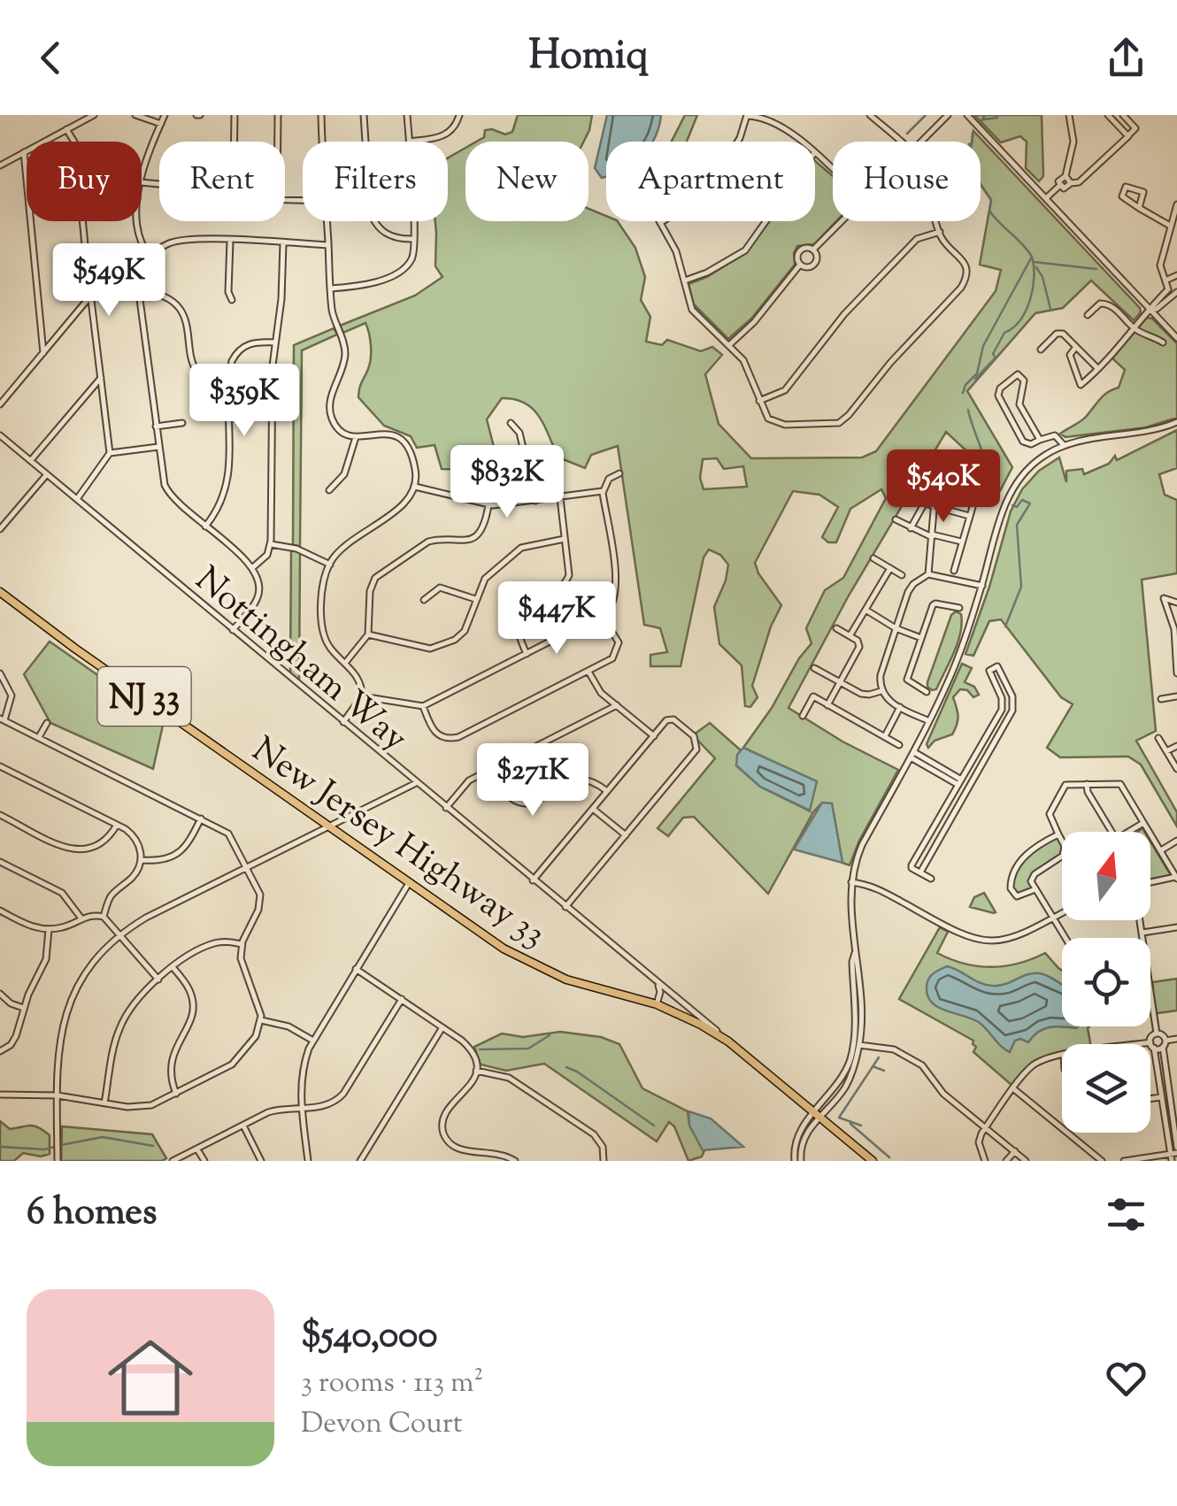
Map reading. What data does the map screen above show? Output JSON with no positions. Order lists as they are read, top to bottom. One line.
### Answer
{"streets":{"main road":["NJ 33","New Jersey Highway 33"],"street":["Nottingham Way"]},"crossings":[["Nottingham Way","New Jersey Highway 33"]],"north":"top","page":{"header":"Homiq","chip":["Buy","Rent","Filters","New","Apartment","House"],"price":["$549K","$359K","$832K","$540K","$447K","$271K"],"heading":"6 homes","list":[{"name":"$540,000","note":"3 rooms · 113 m² · Devon Court"}]}}
